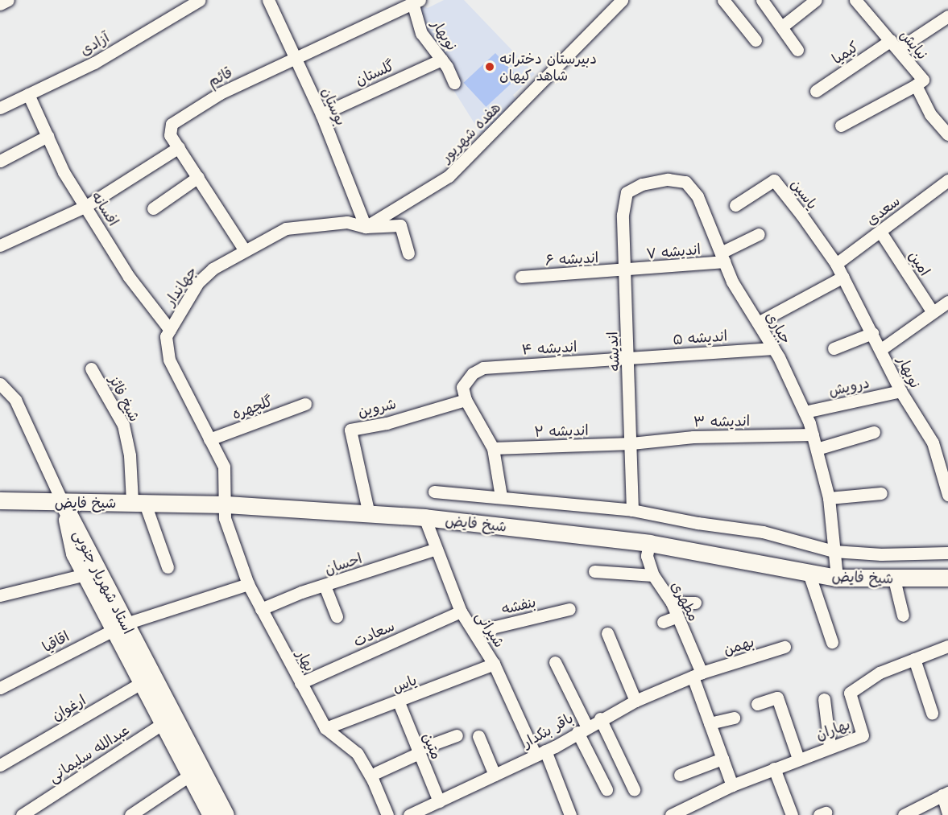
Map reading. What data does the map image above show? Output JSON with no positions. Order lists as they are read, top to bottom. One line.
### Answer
{"streets":{"street":["نوبهار","آزادی","نیایش","کیمیا","گلستان","قائم","بوستان","هفده شهریور","یاسین","افسانه","سعدی","اندیشه ۷","اندیشه ۶","امین","جهاندار","جباری","اندیشه ۵","اندیشه ۴","اندیشه","درویش","شیخ فائز","گلچهره","شروین","اندیشه ۳","اندیشه ۲","شیخ فایض","احسان","استاد شهریار جنوبی","مطهری","بنفشه","شیرانی","سعادت","اقاقیا","بهمن","بهار","یاس","ارغوان","بهاران","باقر بنکدار","متین","عبدالله سلیمانی"]},"crossings":[["نوبهار","گلستان"],["نوبهار","قائم"],["نوبهار","یاسین"],["نوبهار","سعدی"],["نوبهار","درویش"],["آزادی","افسانه"],["نیایش","کیمیا"],["گلستان","بوستان"],["قائم","بوستان"],["قائم","جهاندار"],["بوستان","هفده شهریور"],["بوستان","جهاندار"],["هفده شهریور","جهاندار"],["یاسین","سعدی"],["افسانه","جهاندار"],["سعدی","امین"],["اندیشه ۷","اندیشه ۶"],["اندیشه ۷","جباری"],["اندیشه ۷","اندیشه"],["اندیشه ۶","اندیشه"],["جهاندار","گلچهره"],["جهاندار","شیخ فایض"],["جهاندار","بهار"],["جباری","اندیشه ۵"],["جباری","اندیشه"],["جباری","درویش"],["جباری","اندیشه ۳"],["جباری","شیخ فایض"],["اندیشه ۵","اندیشه ۴"],["اندیشه ۵","اندیشه"],["اندیشه ۴","اندیشه"],["اندیشه ۴","شروین"],["اندیشه","اندیشه ۳"],["اندیشه","اندیشه ۲"],["اندیشه","شیخ فایض"],["شیخ فائز","شیخ فایض"],["شروین","شیخ فایض"],["اندیشه ۳","اندیشه ۲"],["شیخ فایض","استاد شهریار جنوبی"],["شیخ فایض","مطهری"],["شیخ فایض","شیرانی"],["شیخ فایض","بهار"],["احسان","شیرانی"],["احسان","بهار"],["استاد شهریار جنوبی","اقاقیا"],["استاد شهریار جنوبی","ارغوان"],["استاد شهریار جنوبی","عبدالله سلیمانی"],["مطهری","بهمن"],["مطهری","بهاران"],["مطهری","باقر بنکدار"],["بنفشه","شیرانی"],["شیرانی","سعادت"],["شیرانی","یاس"],["شیرانی","باقر بنکدار"],["سعادت","بهار"],["اقاقیا","بهار"],["بهمن","باقر بنکدار"],["بهار","یاس"],["یاس","متین"],["باقر بنکدار","متین"]],"places":["دبیرستان دخترانه شاهد کیهان"]}
